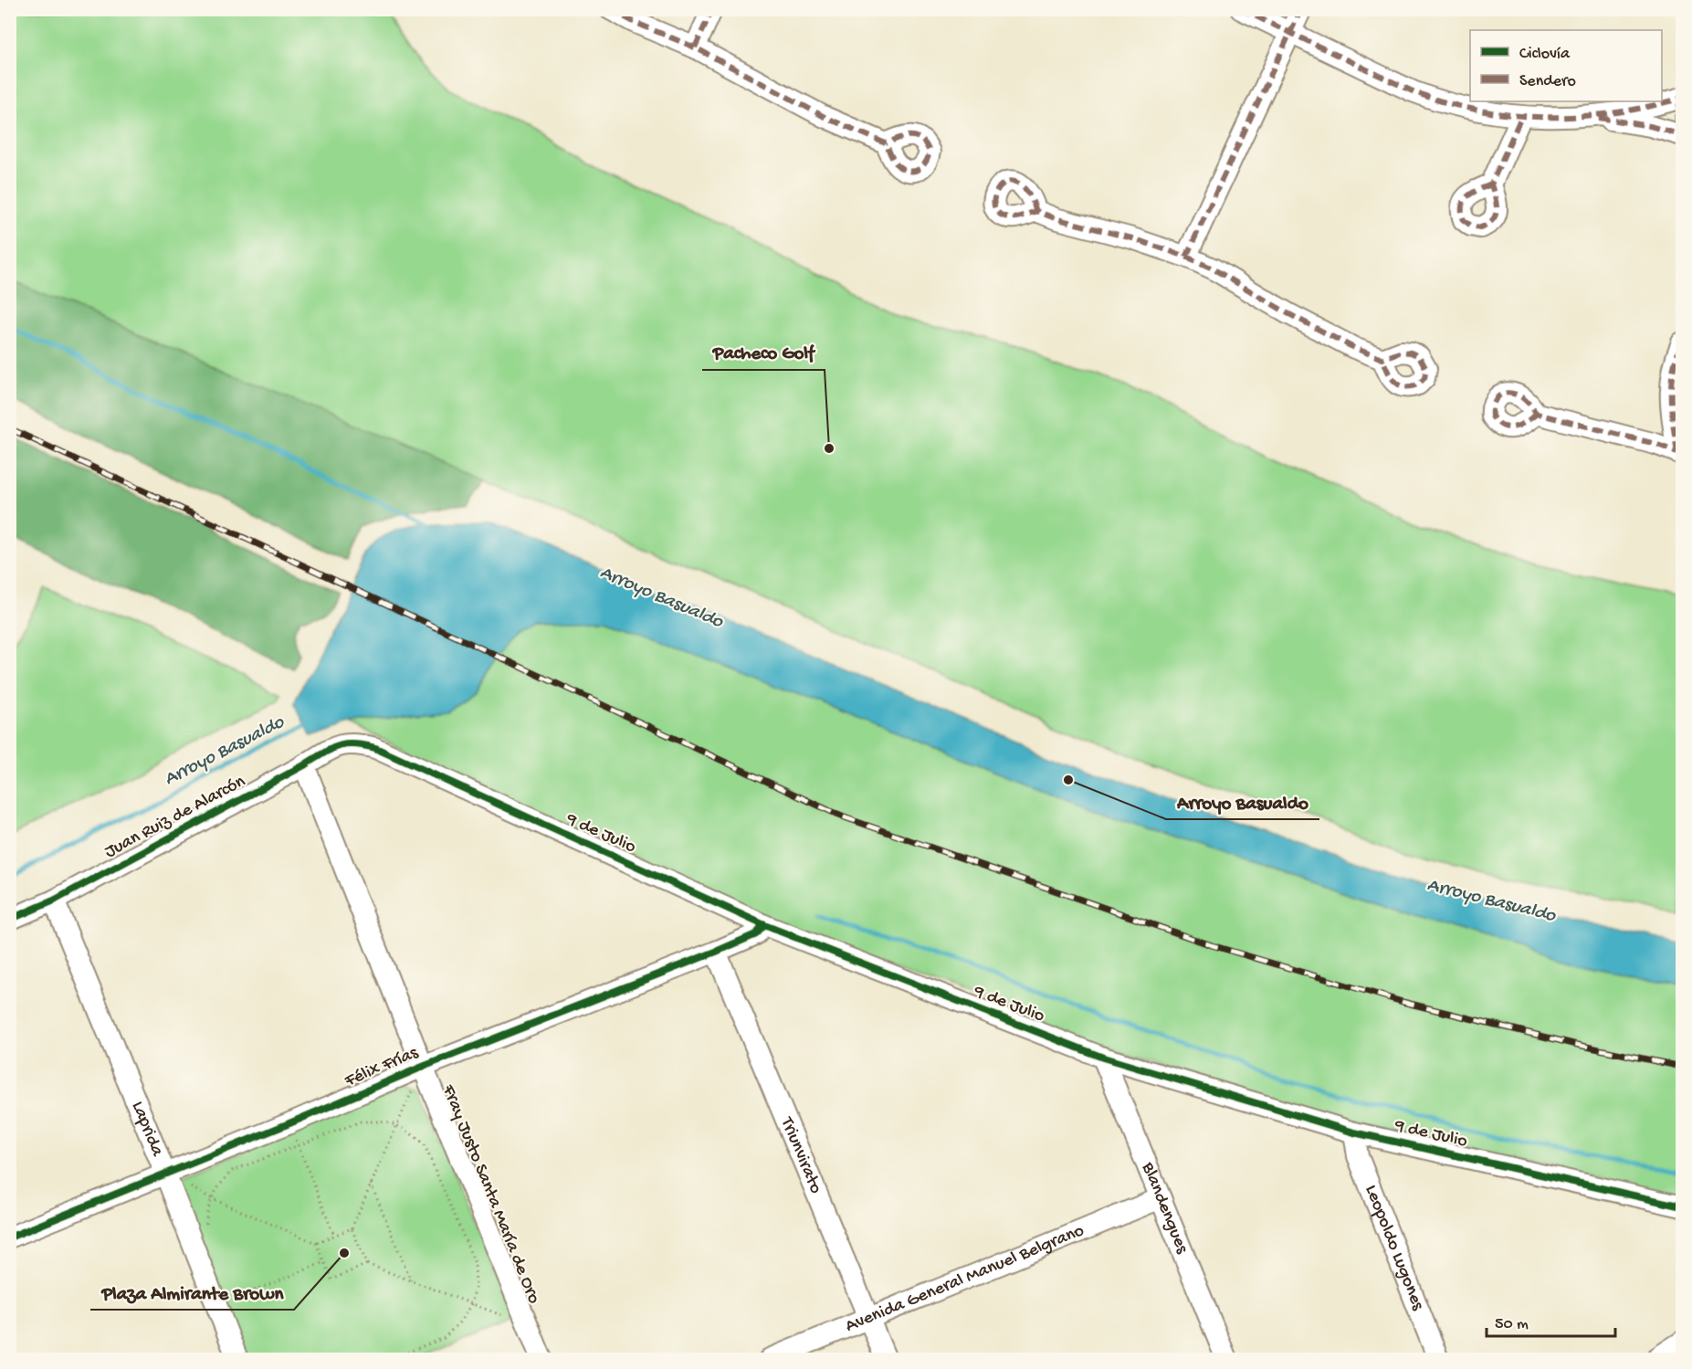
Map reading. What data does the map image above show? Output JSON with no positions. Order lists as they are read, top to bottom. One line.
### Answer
{"streets":{"street":["Juan Ruiz de Alarcón","9 de Julio","Félix Frías","Laprida","Triunvirato","Fray Justo Santa María de Oro","Blandengues","Leopoldo Lugones","Avenida General Manuel Belgrano"]},"crossings":[["Juan Ruiz de Alarcón","9 de Julio"],["Juan Ruiz de Alarcón","Laprida"],["Juan Ruiz de Alarcón","Fray Justo Santa María de Oro"],["9 de Julio","Félix Frías"],["9 de Julio","Blandengues"],["9 de Julio","Leopoldo Lugones"],["Félix Frías","Laprida"],["Félix Frías","Triunvirato"],["Félix Frías","Fray Justo Santa María de Oro"],["Triunvirato","Avenida General Manuel Belgrano"],["Blandengues","Avenida General Manuel Belgrano"]],"water":["Arroyo Basualdo"],"places":["Pacheco Golf","Arroyo Basualdo","Plaza Almirante Brown"],"legend":["Ciclovía","Sendero"],"scale_bar":"50 m"}
